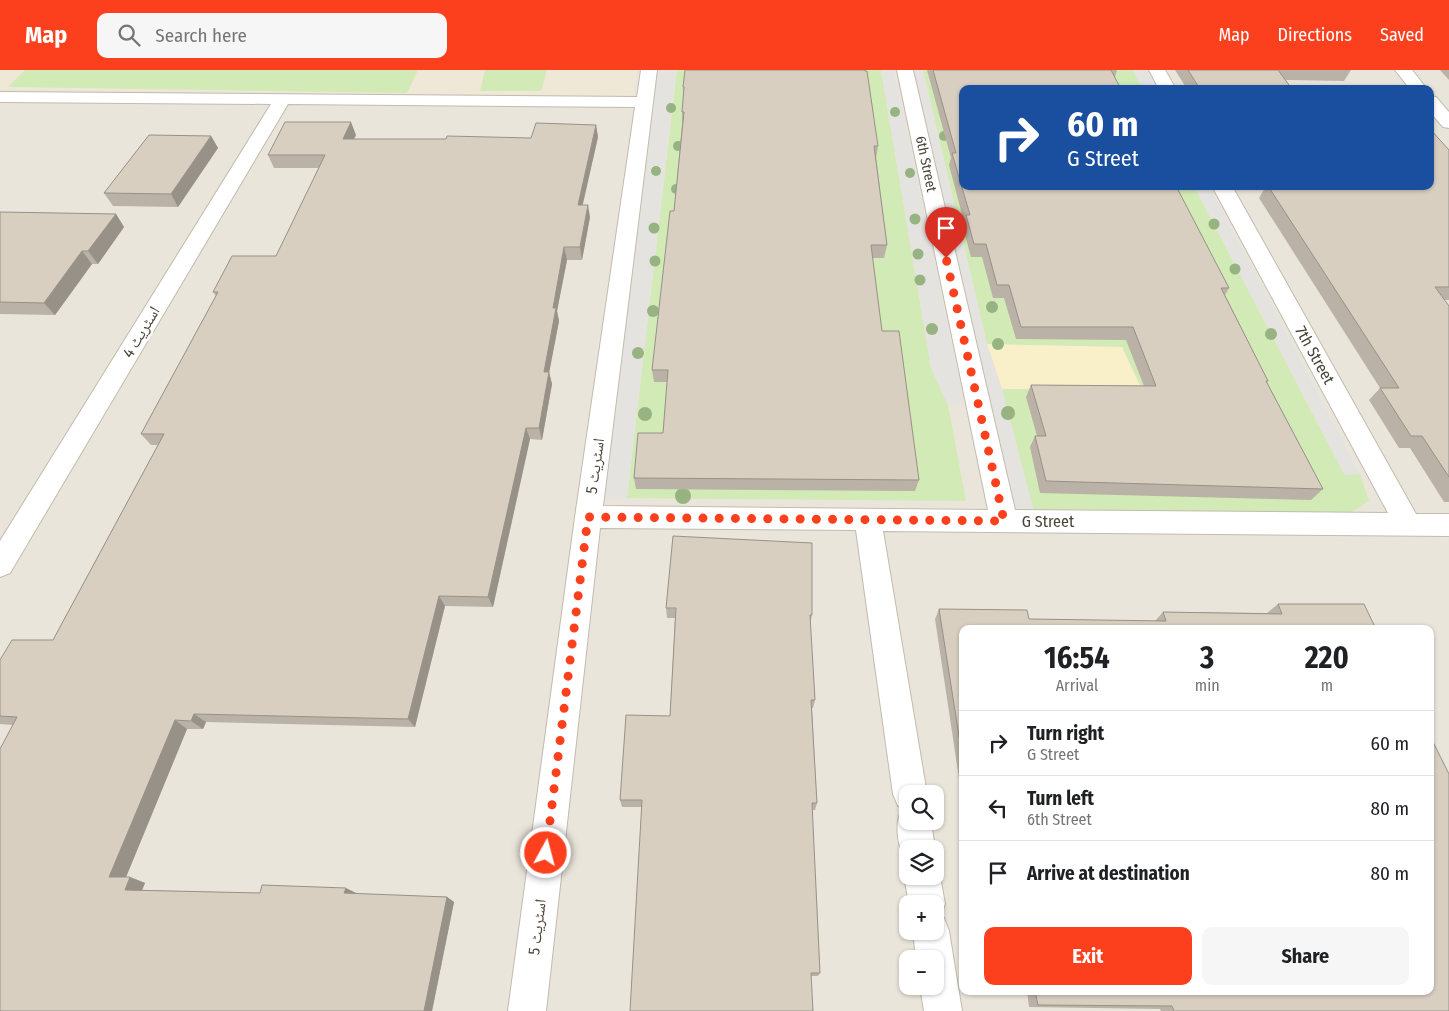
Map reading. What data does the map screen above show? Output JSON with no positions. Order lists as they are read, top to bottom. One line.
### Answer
{"streets":{"street":["6th Street","اسٹریٹ 4","7th Street","اسٹریٹ 5","G Street"]},"crossings":[["6th Street","G Street"],["7th Street","G Street"],["اسٹریٹ 5","G Street"]],"page":{"header":"Map","search":"Search here","nav":["Map","Directions","Saved"],"turn":["60 m","G Street"],"eta":["16:54","Arrival","3","min","220","m"],"list":[{"name":"Turn right","note":"G Street","value":"60 m"},{"name":"Turn left","note":"6th Street","value":"80 m"},{"name":"Arrive at destination","value":"80 m"}],"map_buttons":["+","−"],"buttons":["Exit","Share"]}}
